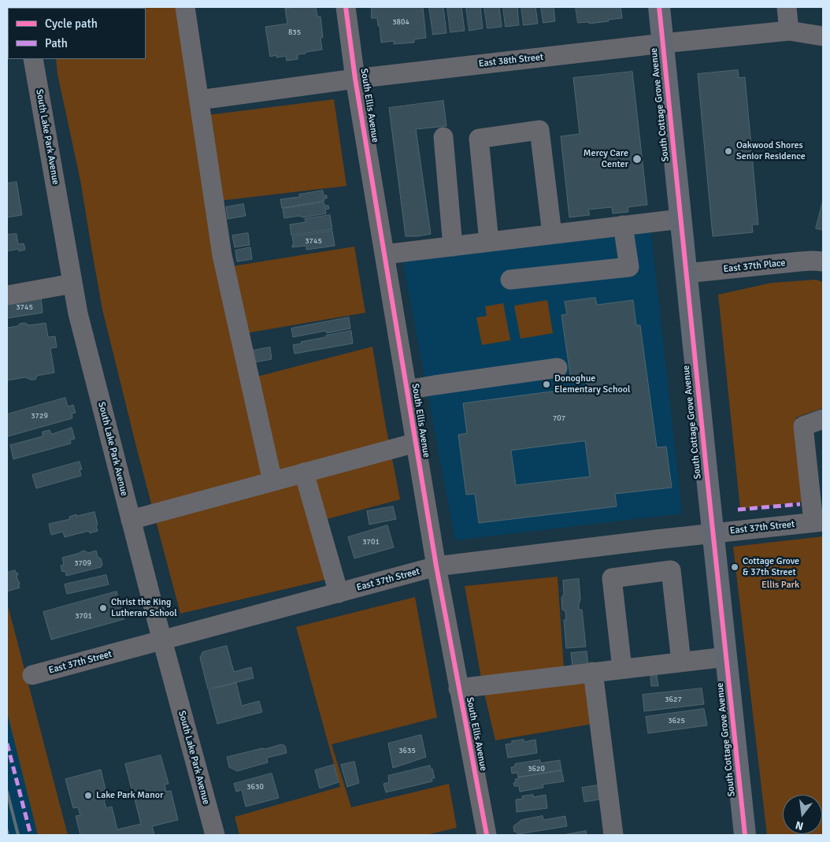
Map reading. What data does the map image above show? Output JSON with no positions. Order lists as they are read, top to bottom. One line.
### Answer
{"streets":{"main road":["South Cottage Grove Avenue"],"street":["East 38th Street","South Ellis Avenue","South Lake Park Avenue","East 37th Place","East 37th Street"]},"crossings":[["East 38th Street","South Cottage Grove Avenue"],["East 38th Street","South Ellis Avenue"],["South Cottage Grove Avenue","East 37th Place"],["South Cottage Grove Avenue","East 37th Street"],["South Ellis Avenue","East 37th Street"],["South Lake Park Avenue","East 37th Street"]],"parks":["Ellis Park"],"places":["Oakwood Shores Senior Residence","Mercy Care Center","Donoghue Elementary School","Cottage Grove & 37th Street","Christ the King Lutheran School","Lake Park Manor"],"house_numbers":["3804","835","3745","3745","3729","707","3701","3709","3701","3627","3625","3635","3620","3630"],"legend":["Cycle path","Path"],"north":"bottom"}
